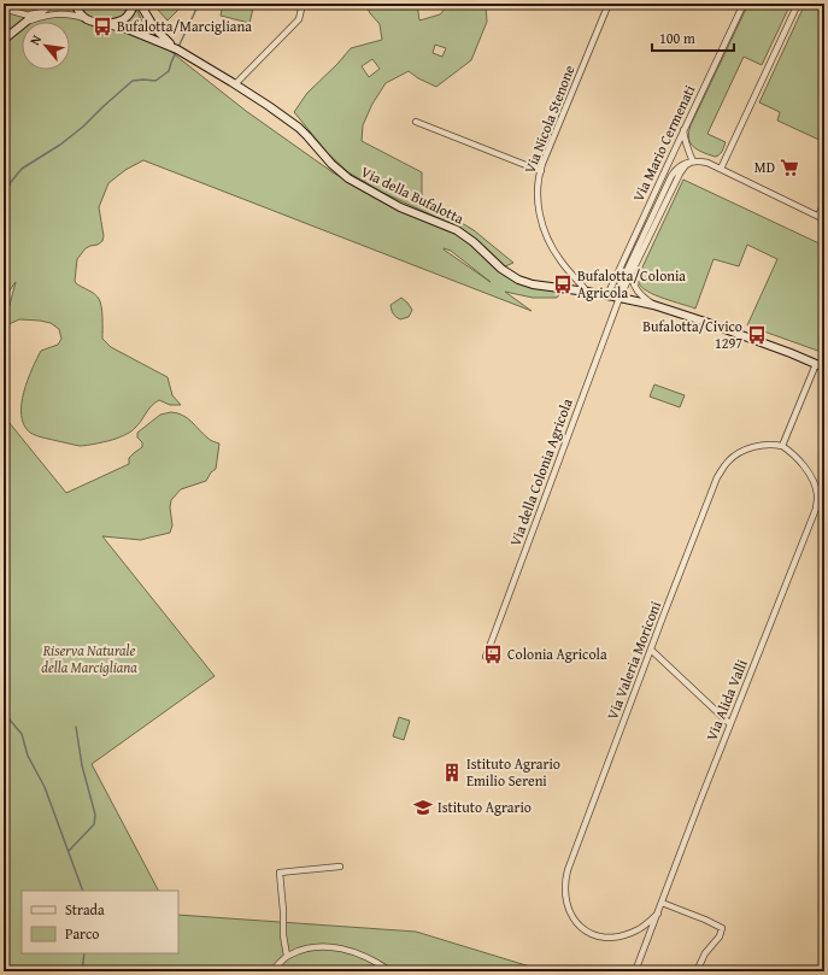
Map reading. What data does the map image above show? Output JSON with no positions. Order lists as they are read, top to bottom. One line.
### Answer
{"streets":{"street":["Via Nicola Stenone","Via Mario Cermenati","Via della Bufalotta","Via della Colonia Agricola","Via Valeria Moriconi","Via Alida Valli"]},"crossings":[["Via Nicola Stenone","Via della Bufalotta"],["Via Mario Cermenati","Via della Bufalotta"],["Via Mario Cermenati","Via della Colonia Agricola"],["Via della Bufalotta","Via della Colonia Agricola"],["Via Valeria Moriconi","Via Alida Valli"]],"parks":["Riserva Naturale della Marcigliana"],"places":{"bus stop":["Bufalotta/Marcigliana","Bufalotta/Colonia Agricola","Bufalotta/Civico 1297","Colonia Agricola"],"supermarket":["MD"],"building":["Istituto Agrario Emilio Sereni"],"school or university":["Istituto Agrario"]},"legend":["Strada","Parco"],"scale_bar":"100 m","north":"top left"}
